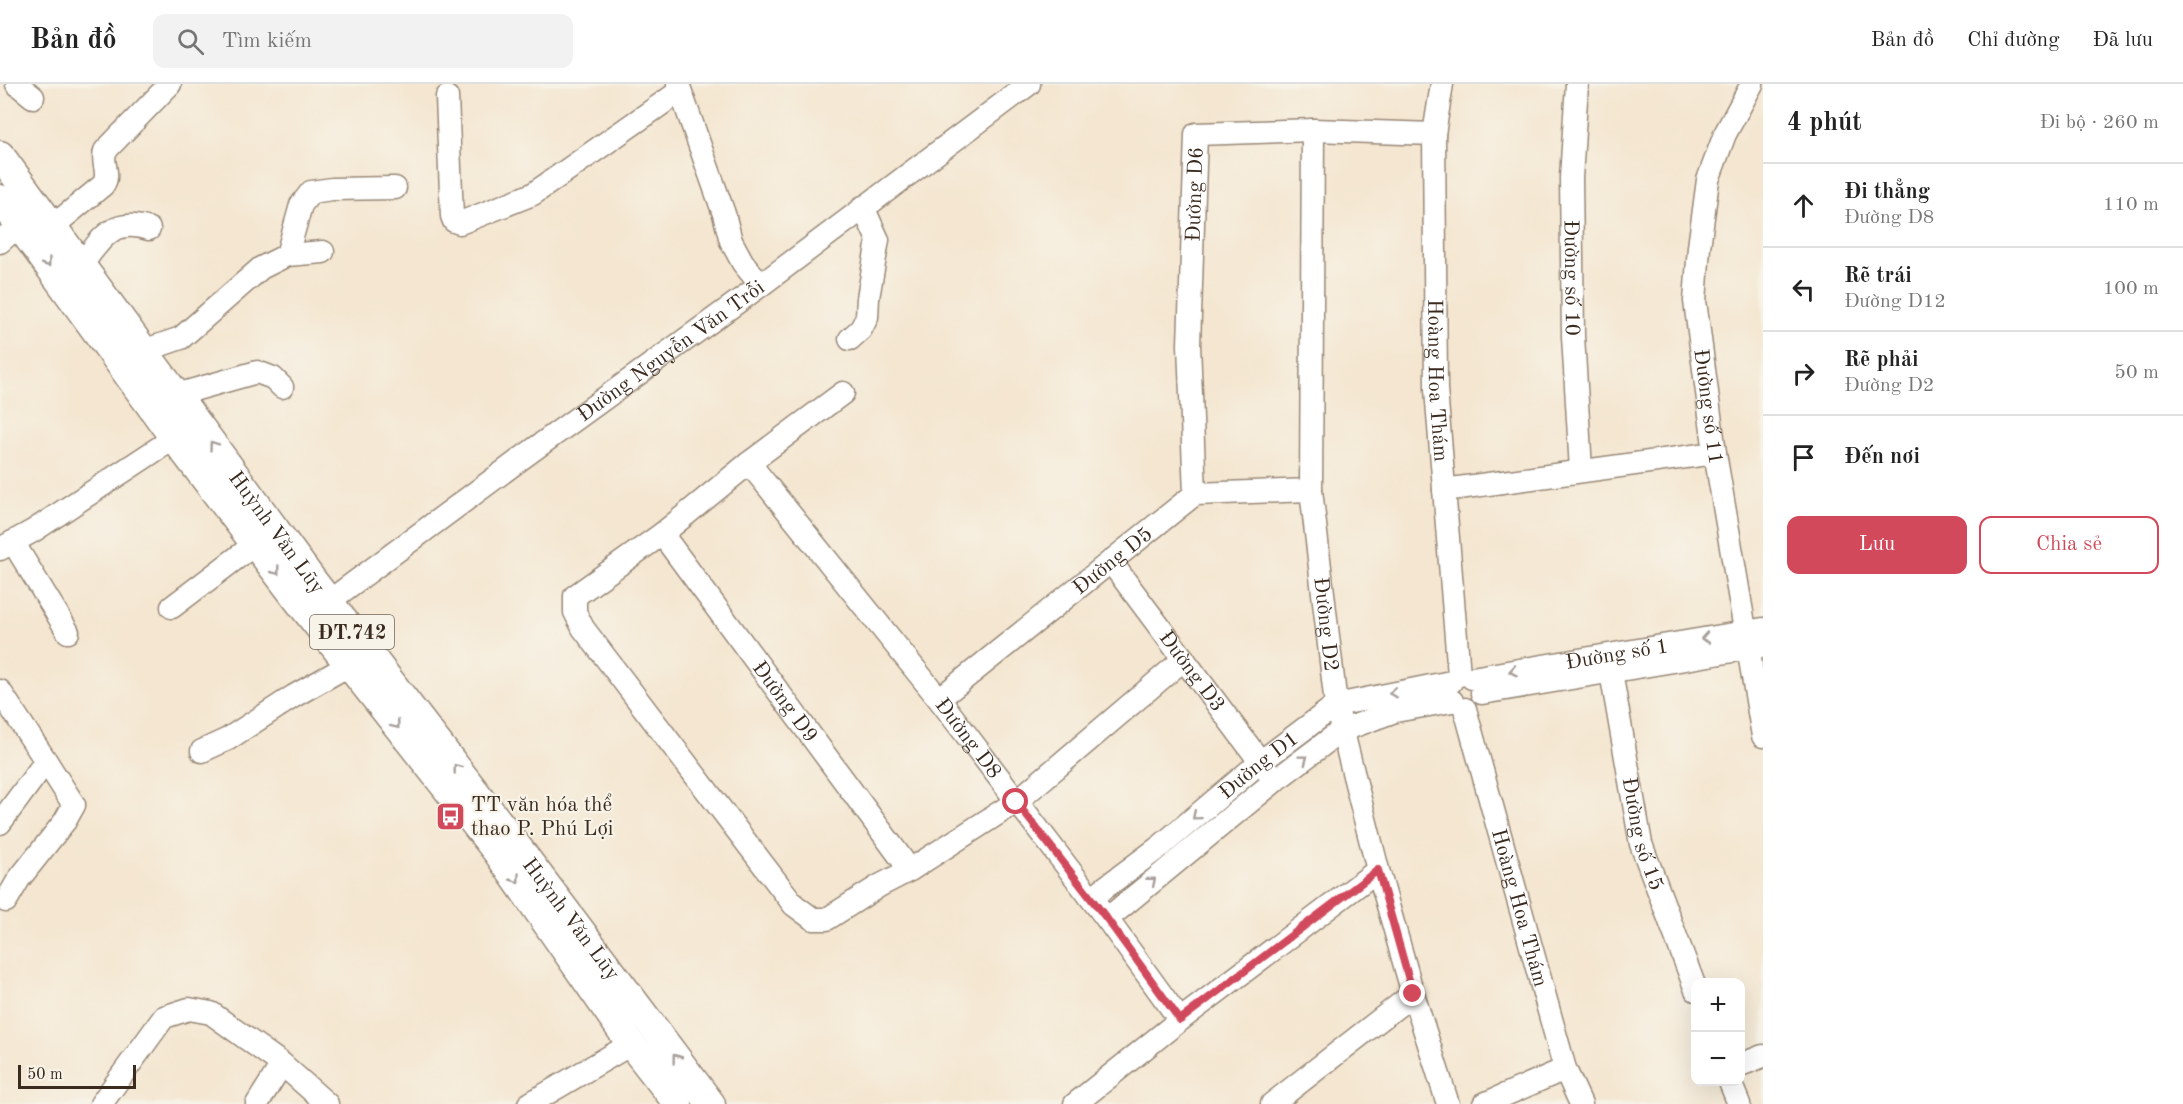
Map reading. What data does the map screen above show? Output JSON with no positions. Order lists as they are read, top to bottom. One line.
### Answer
{"streets":{"main road":["Huỳnh Văn Lũy","ĐT.742"],"street":["Đường D6","Đường số 10","Đường Nguyễn Văn Trỗi","Hoàng Hoa Thám","Đường số 11","Đường D5","Đường D2","Đường số 1","Đường D3","Đường D9","Đường D8","Đường D1","Đường số 15"]},"crossings":[["Đường D6","Hoàng Hoa Thám"],["Đường D6","Đường D5"],["Đường D6","Đường D2"],["Đường Nguyễn Văn Trỗi","Huỳnh Văn Lũy"],["Hoàng Hoa Thám","Đường số 1"],["Hoàng Hoa Thám","Đường D1"],["Đường số 11","Đường số 1"],["Đường D5","Đường D3"],["Đường D5","Đường D8"],["Đường D2","Đường D1"],["Đường số 1","Đường D1"],["Đường số 1","Đường số 15"],["Đường D3","Đường D1"],["Đường D8","Đường D1"]],"places":{"bus stop":["TT văn hóa thể thao P. Phú Lợi"]},"scale_bar":"50 m","page":{"header":"Bản đồ","search":"Tìm kiếm","nav":["Bản đồ","Chỉ đường","Đã lưu"],"heading":["4 phút","Đi bộ · 260 m"],"list":[["Đi thẳng","Đường D8","110 m"],["Rẽ trái","Đường D12","100 m"],["Rẽ phải","Đường D2","50 m"],"Đến nơi"],"buttons":["Lưu","Chia sẻ"],"map_buttons":["+","−"],"scale":"50 m"}}
